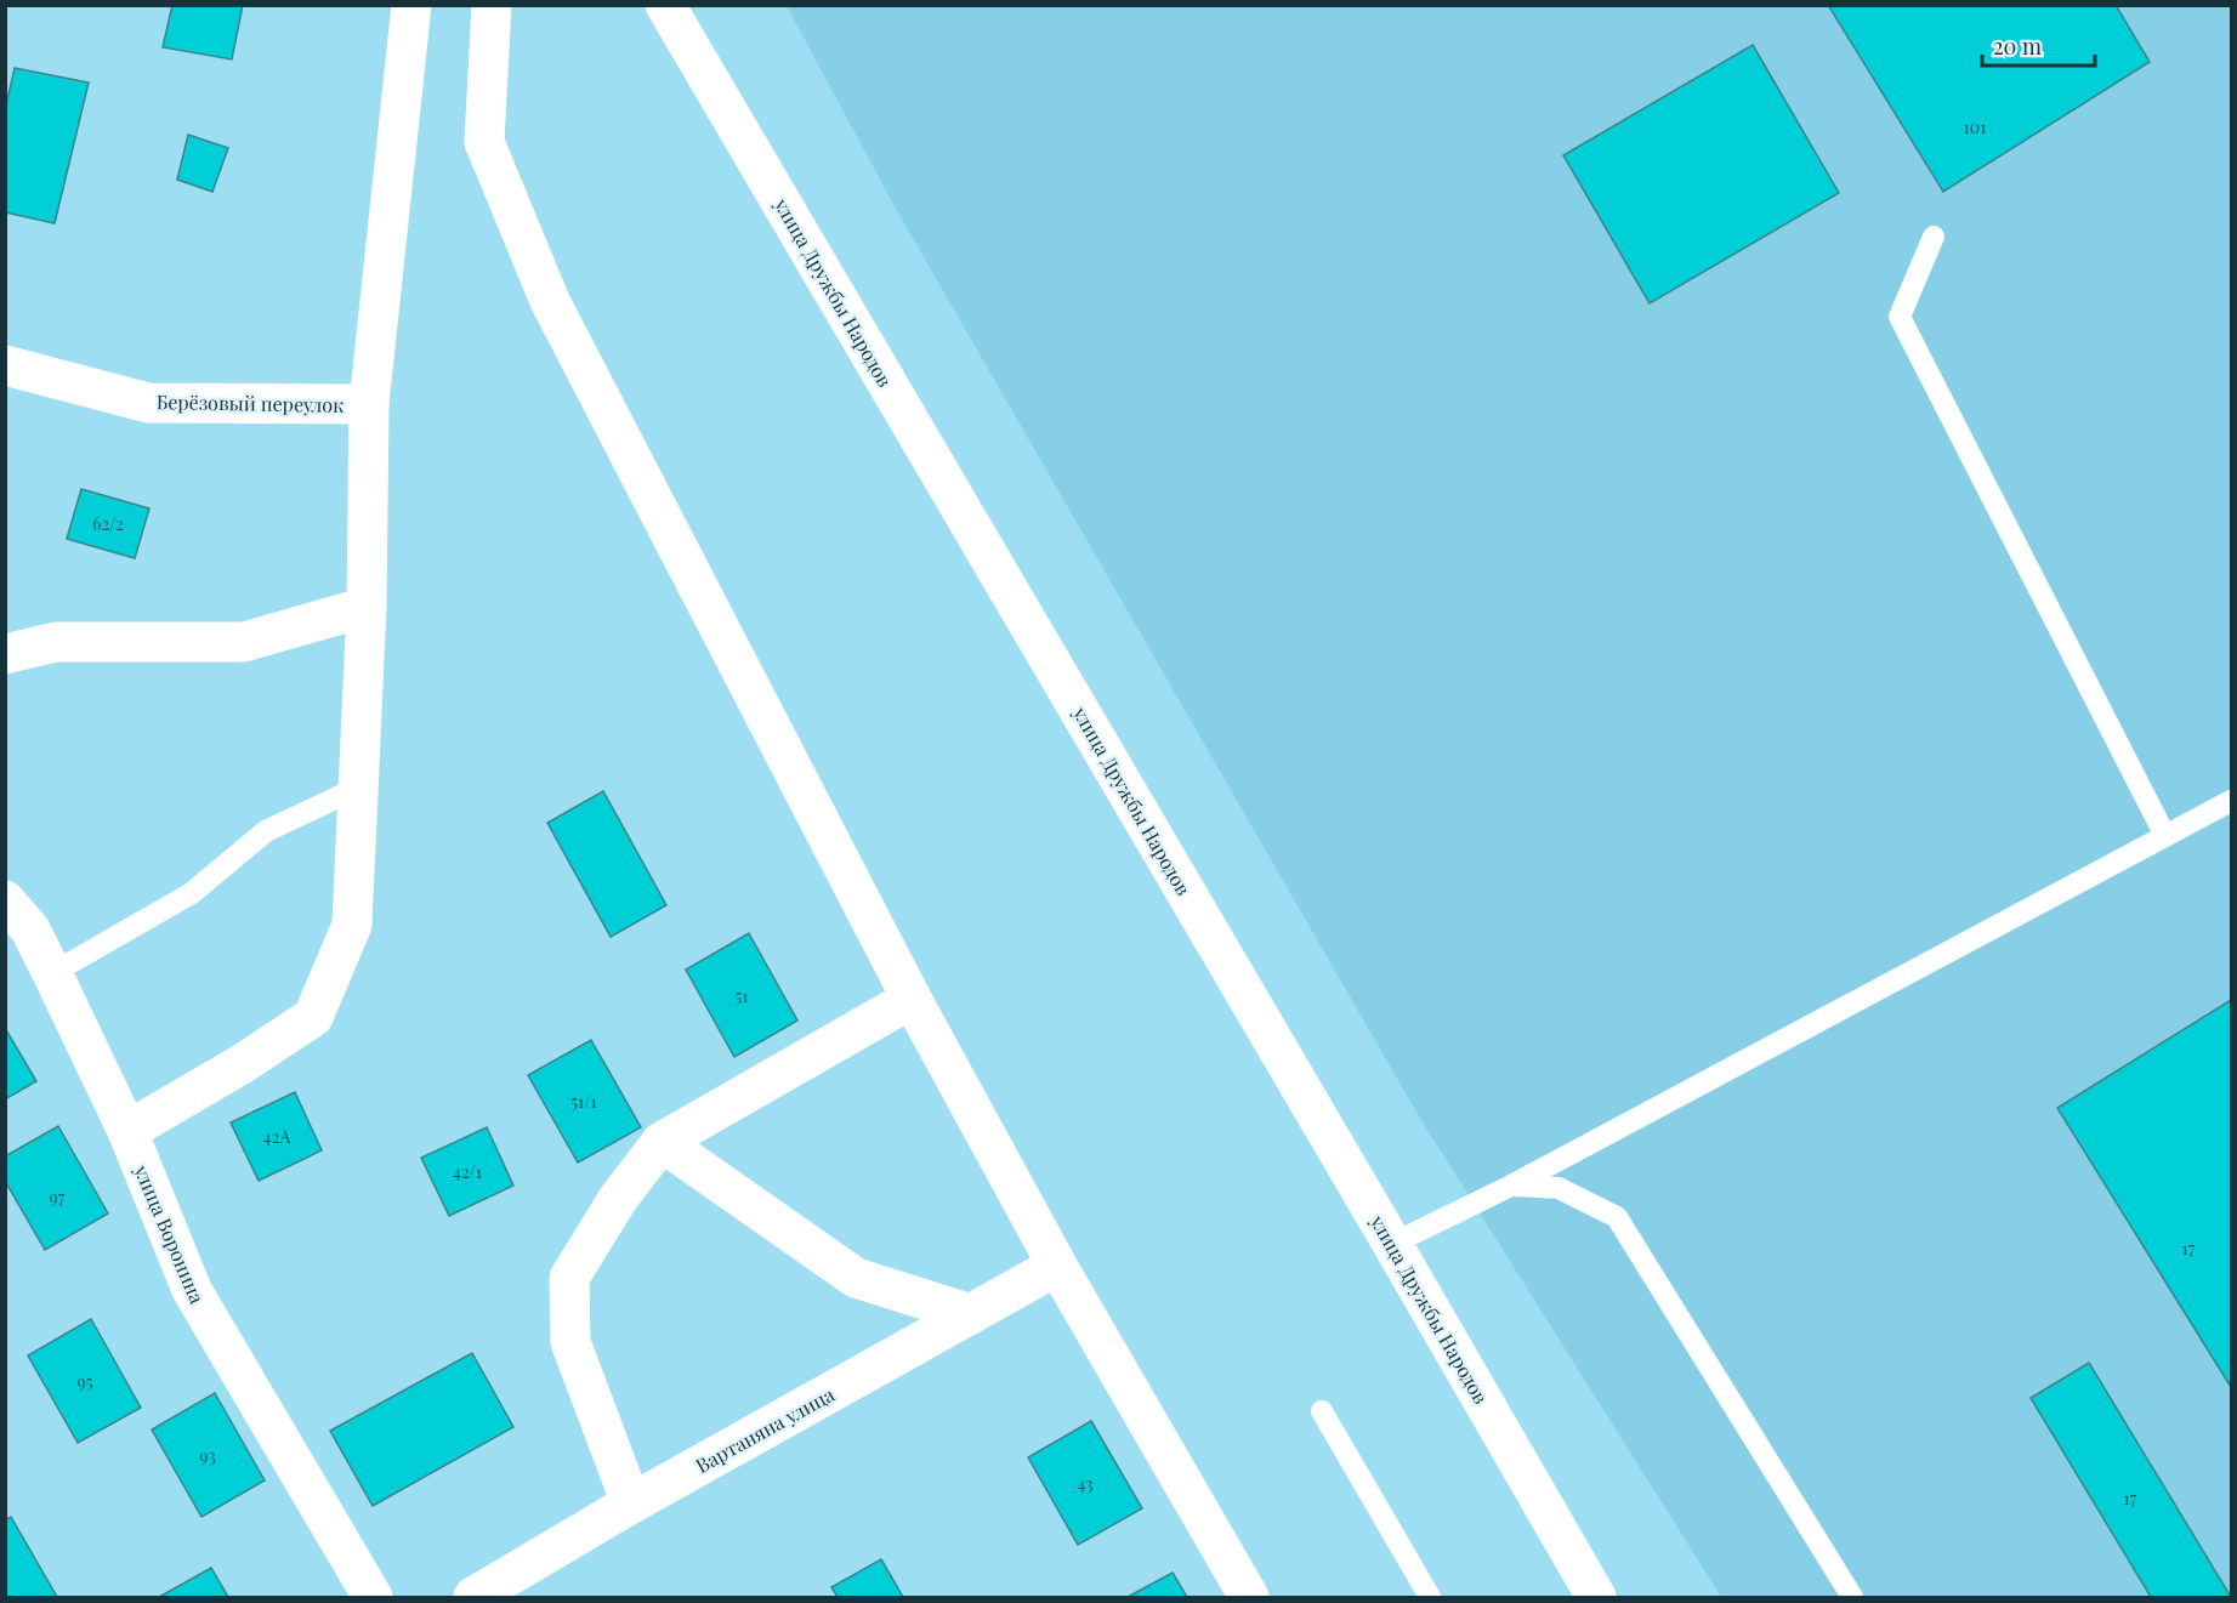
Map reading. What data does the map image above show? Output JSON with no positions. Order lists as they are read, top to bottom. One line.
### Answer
{"streets":{"street":["улица Дружбы Народов","Берёзовый переулок","улица Воронина","Вартаняна улица"]},"house_numbers":["101","62/2","51","51/1","42А","42/1","97","17","95","93","43","17"],"scale_bar":"20 m"}
